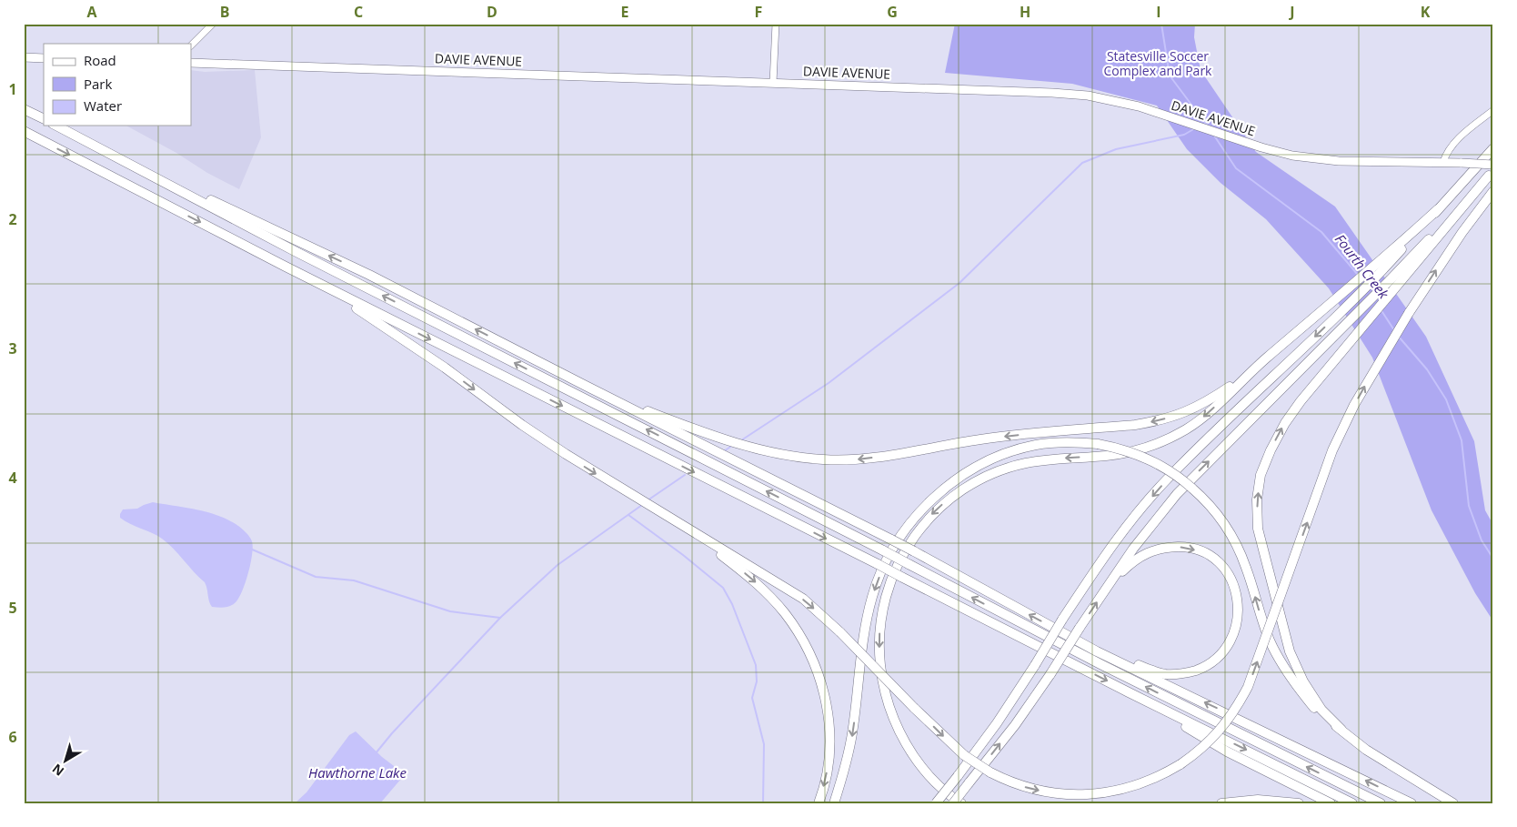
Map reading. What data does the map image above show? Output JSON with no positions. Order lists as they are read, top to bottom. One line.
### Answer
{"streets":{"main road":["DAVIE AVENUE"]},"water":["Fourth Creek","Hawthorne Lake"],"parks":["Statesville Soccer Complex and Park"],"legend":["Road","Park","Water"],"north":"bottom left","grid":{"columns":["A","B","C","D","E","F","G","H","I","J","K"],"rows":["1","2","3","4","5","6"]}}
